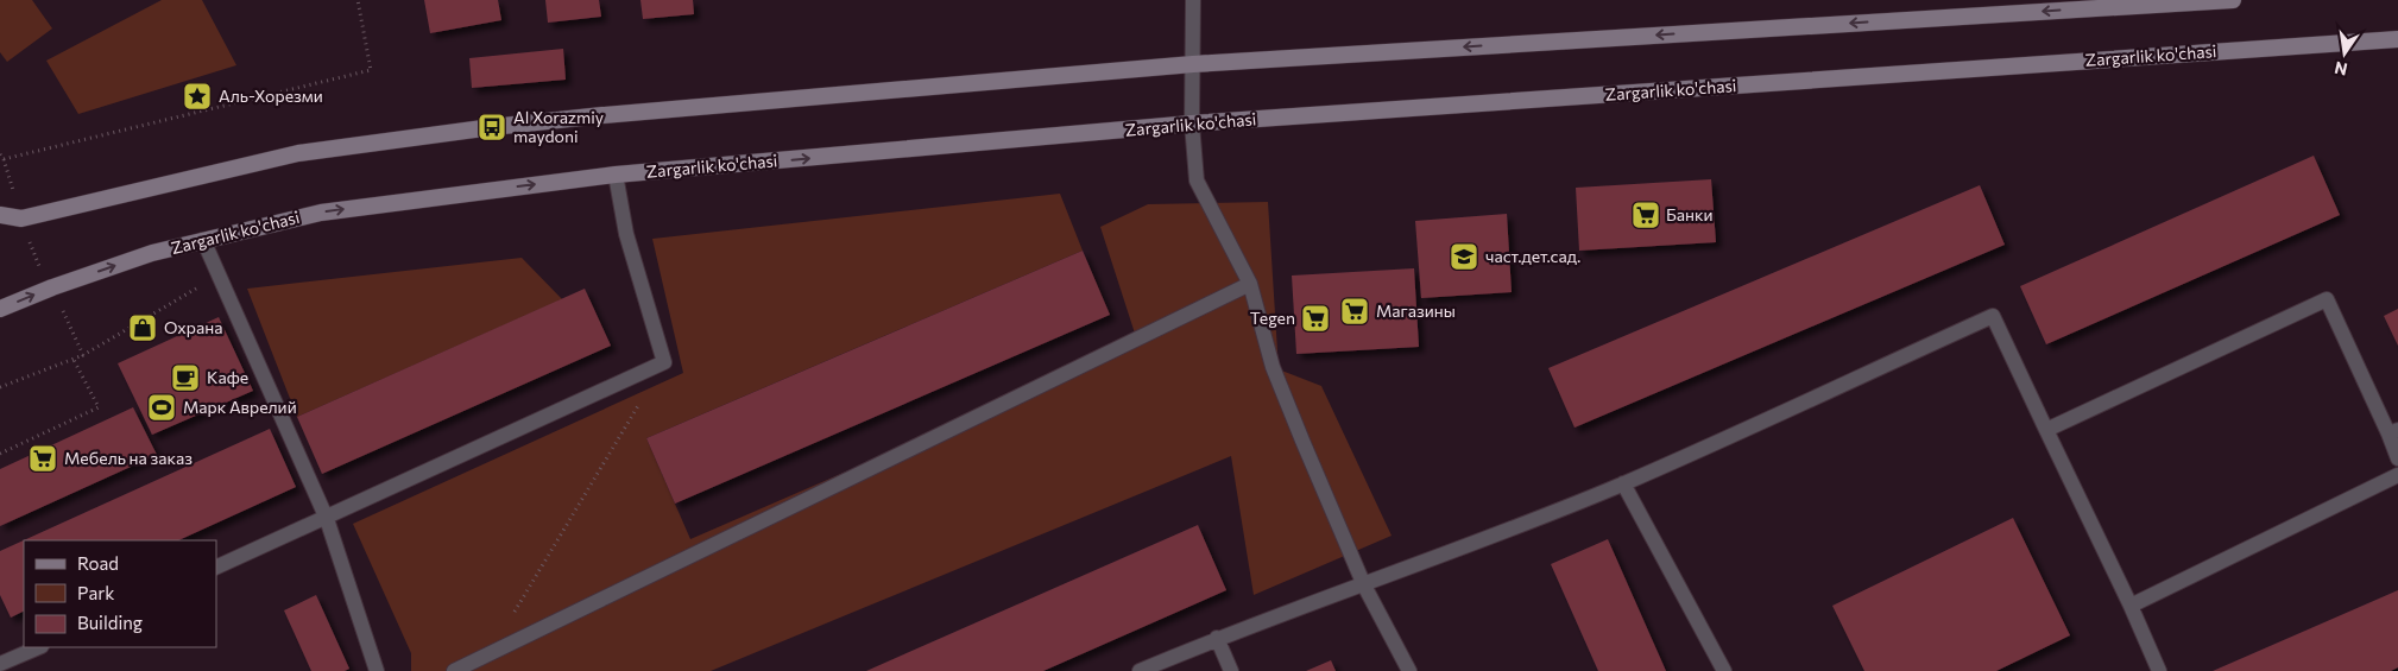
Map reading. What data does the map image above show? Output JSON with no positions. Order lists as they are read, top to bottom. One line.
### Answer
{"streets":{"main road":["Zargarlik ko'chasi"]},"places":{"place":["Аль-Хорезми"],"bus stop":["Al Xorazmiy maydoni"],"supermarket":["Банки","Магазины","Tegen","Мебель на заказ"],"school or university":["част.дет.сад."],"shop":["Охрана"],"cafe":["Кафе"],"sports":["Марк Аврелий"]},"legend":["Road","Park","Building"],"north":"bottom"}
